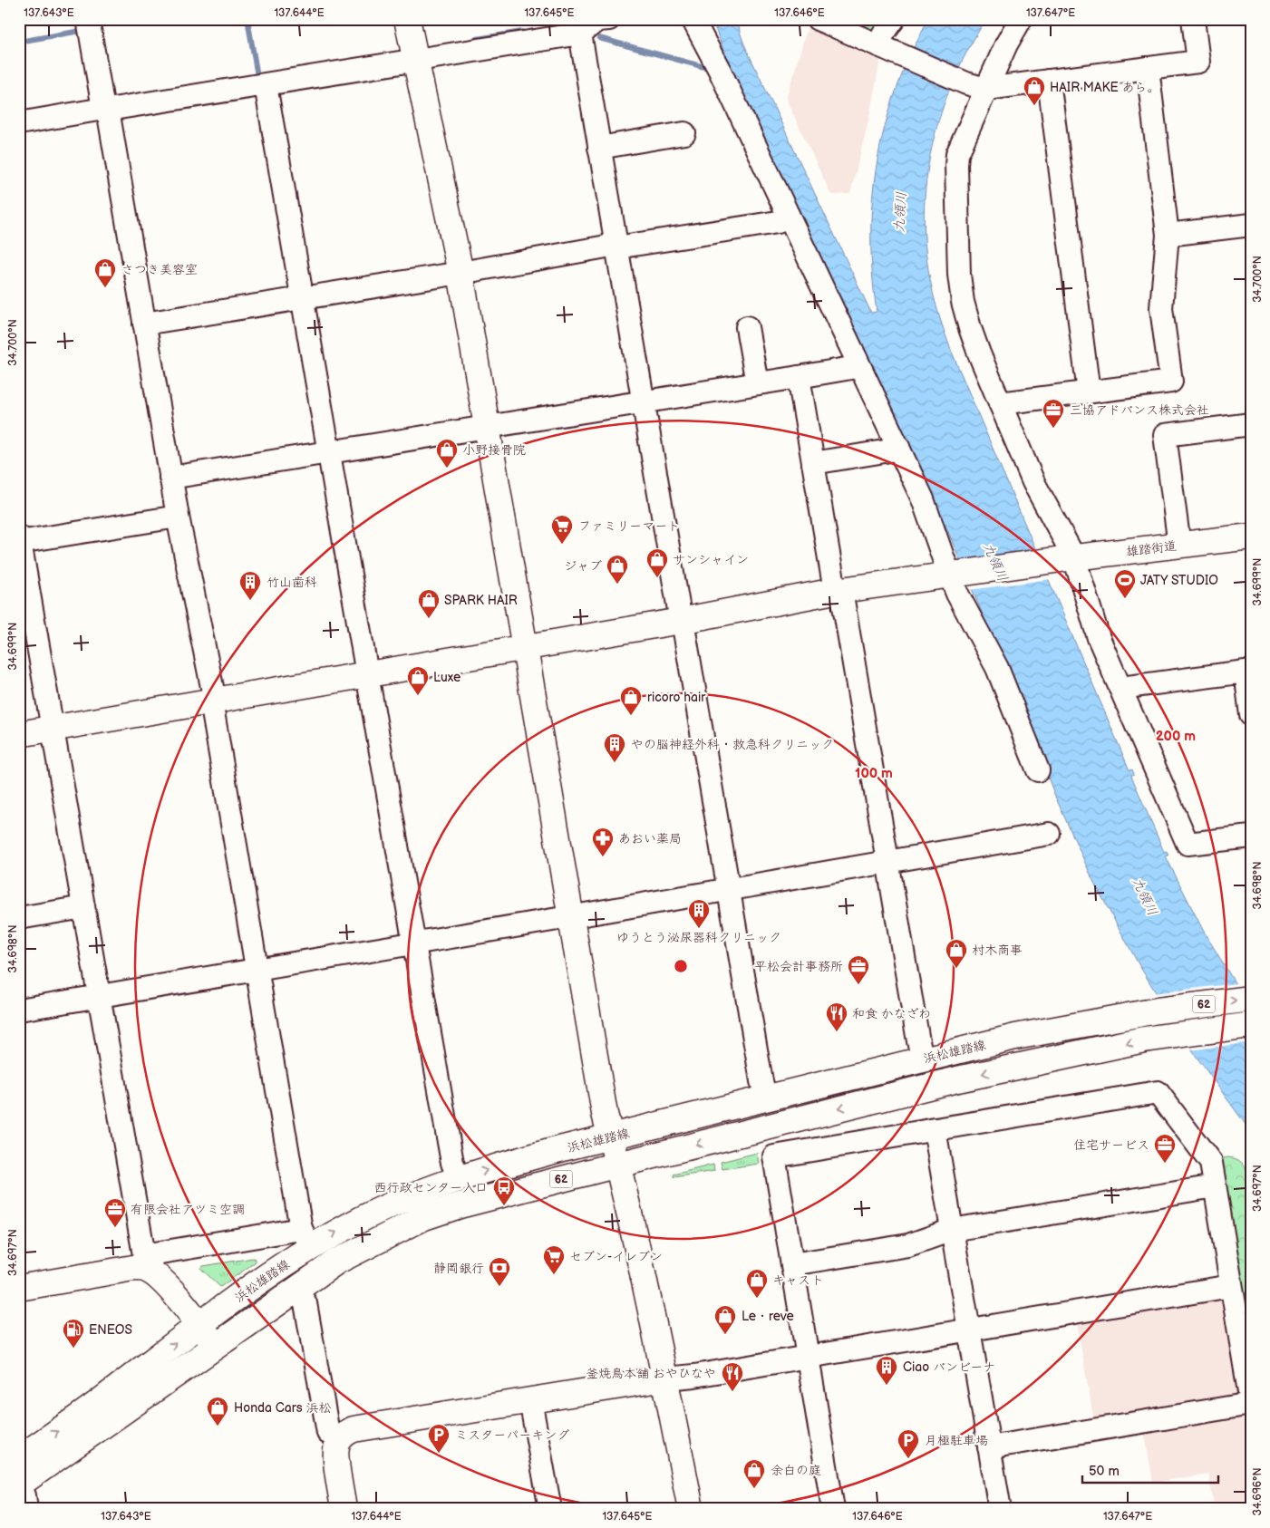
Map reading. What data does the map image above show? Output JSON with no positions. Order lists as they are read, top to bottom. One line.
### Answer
{"streets":{"street":["雄踏街道","62","浜松雄踏線"]},"water":["九領川"],"places":{"shop":["HAIR MAKE あら。","さつき美容室","小野接骨院","サンシャイン","ジャブ","SPARK HAIR","Luxe","ricoro hair","村木商事","キャスト","Le・reve","Honda Cars 浜松","余白の庭"],"office":["三協アドバンス株式会社","平松会計事務所","住宅サービス","有限会社アツミ空調"],"supermarket":["ファミリーマート","セブン-イレブン"],"sports":["JATY STUDIO"],"building":["竹山歯科","やの脳神経外科・救急科クリニック","ゆうとう泌尿器科クリニック","Ciao バンビーナ"],"pharmacy":["あおい薬局"],"restaurant":["和食 かなざわ","釜焼鳥本舗 おやひなや"],"bus stop":["西行政センター入口"],"bank":["静岡銀行"],"fuel station":["ENEOS"],"parking":["ミスターパーキング","月極駐車場"]},"scale_bar":"50 m","coordinates":["137.643°E","137.644°E","137.645°E","137.646°E","137.647°E","34.700°N","34.699°N","34.698°N","34.697°N","34.696°N"],"rings":["200 m","100 m"]}
